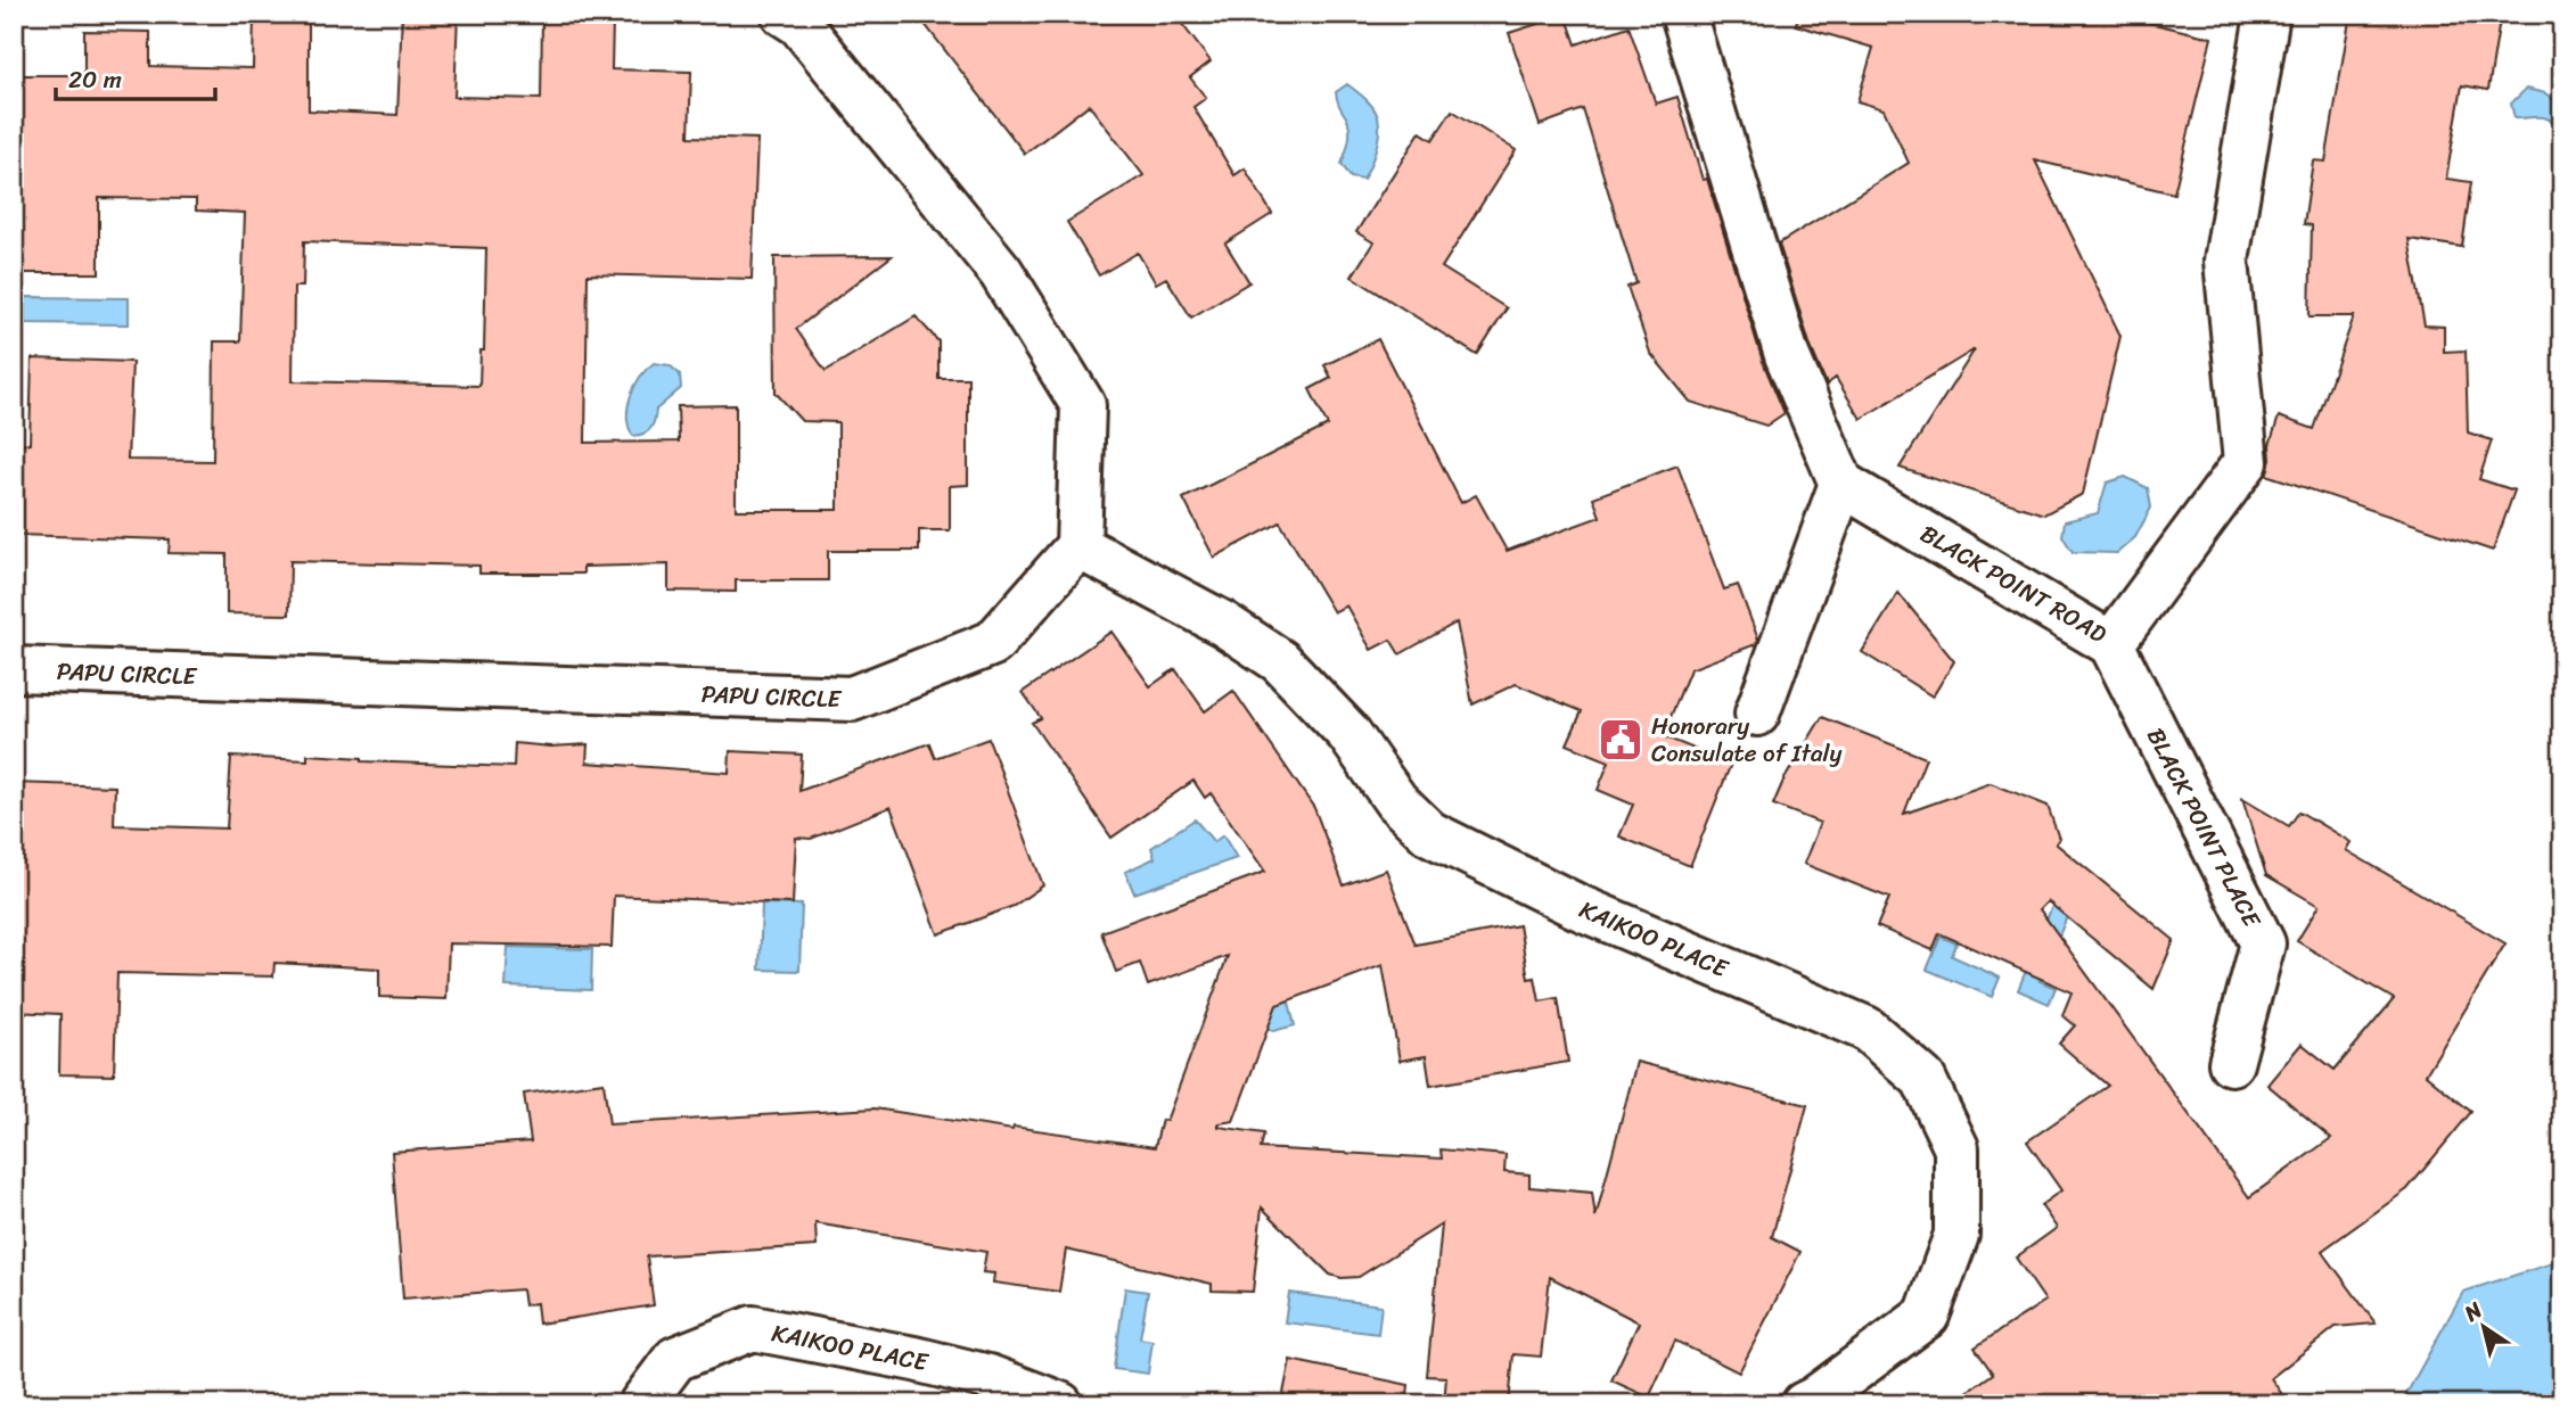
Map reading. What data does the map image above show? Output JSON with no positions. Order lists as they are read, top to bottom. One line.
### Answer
{"streets":{"street":["BLACK POINT ROAD","PAPU CIRCLE","BLACK POINT PLACE","KAIKOO PLACE"]},"crossings":[["BLACK POINT ROAD","BLACK POINT PLACE"],["PAPU CIRCLE","KAIKOO PLACE"]],"places":{"public building":["Honorary Consulate of Italy"]},"scale_bar":"20 m","north":"top left"}
